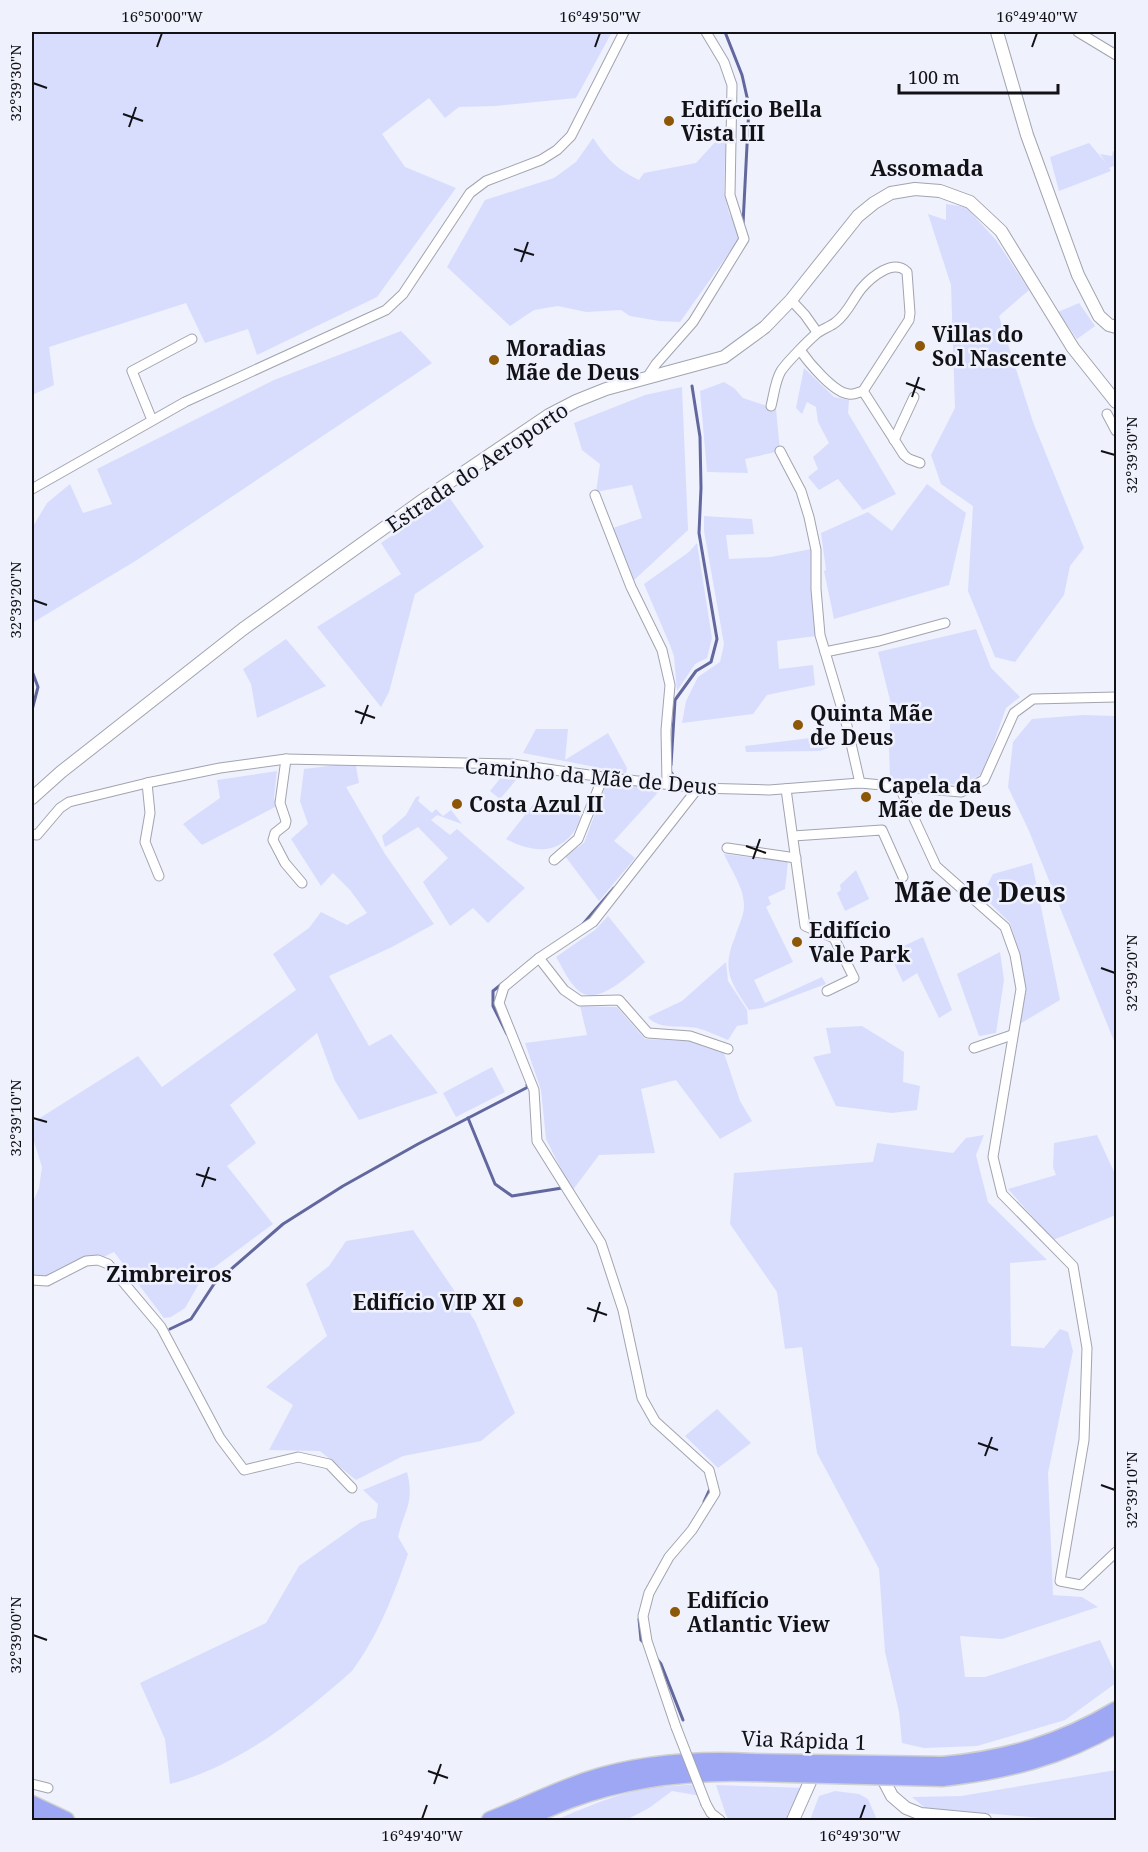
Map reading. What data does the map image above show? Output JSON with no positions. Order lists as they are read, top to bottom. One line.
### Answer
{"streets":{"highway":["Via Rápida 1"],"main road":["Estrada do Aeroporto"],"street":["Caminho da Mãe de Deus"]},"districts":["Assomada","Mãe de Deus","Zimbreiros"],"places":["Edifício Bella Vista III","Villas do Sol Nascente","Moradias Mãe de Deus","Quinta Mãe de Deus","Capela da Mãe de Deus","Costa Azul II","Edifício Vale Park","Edifício VIP XI","Edifício Atlantic View"],"scale_bar":"100 m","coordinates":["16°50'00\"W","16°49'50\"W","16°49'40\"W","32°39'30\"N","32°39'20\"N","32°39'10\"N","32°39'00\"N","16°49'30\"W"]}
